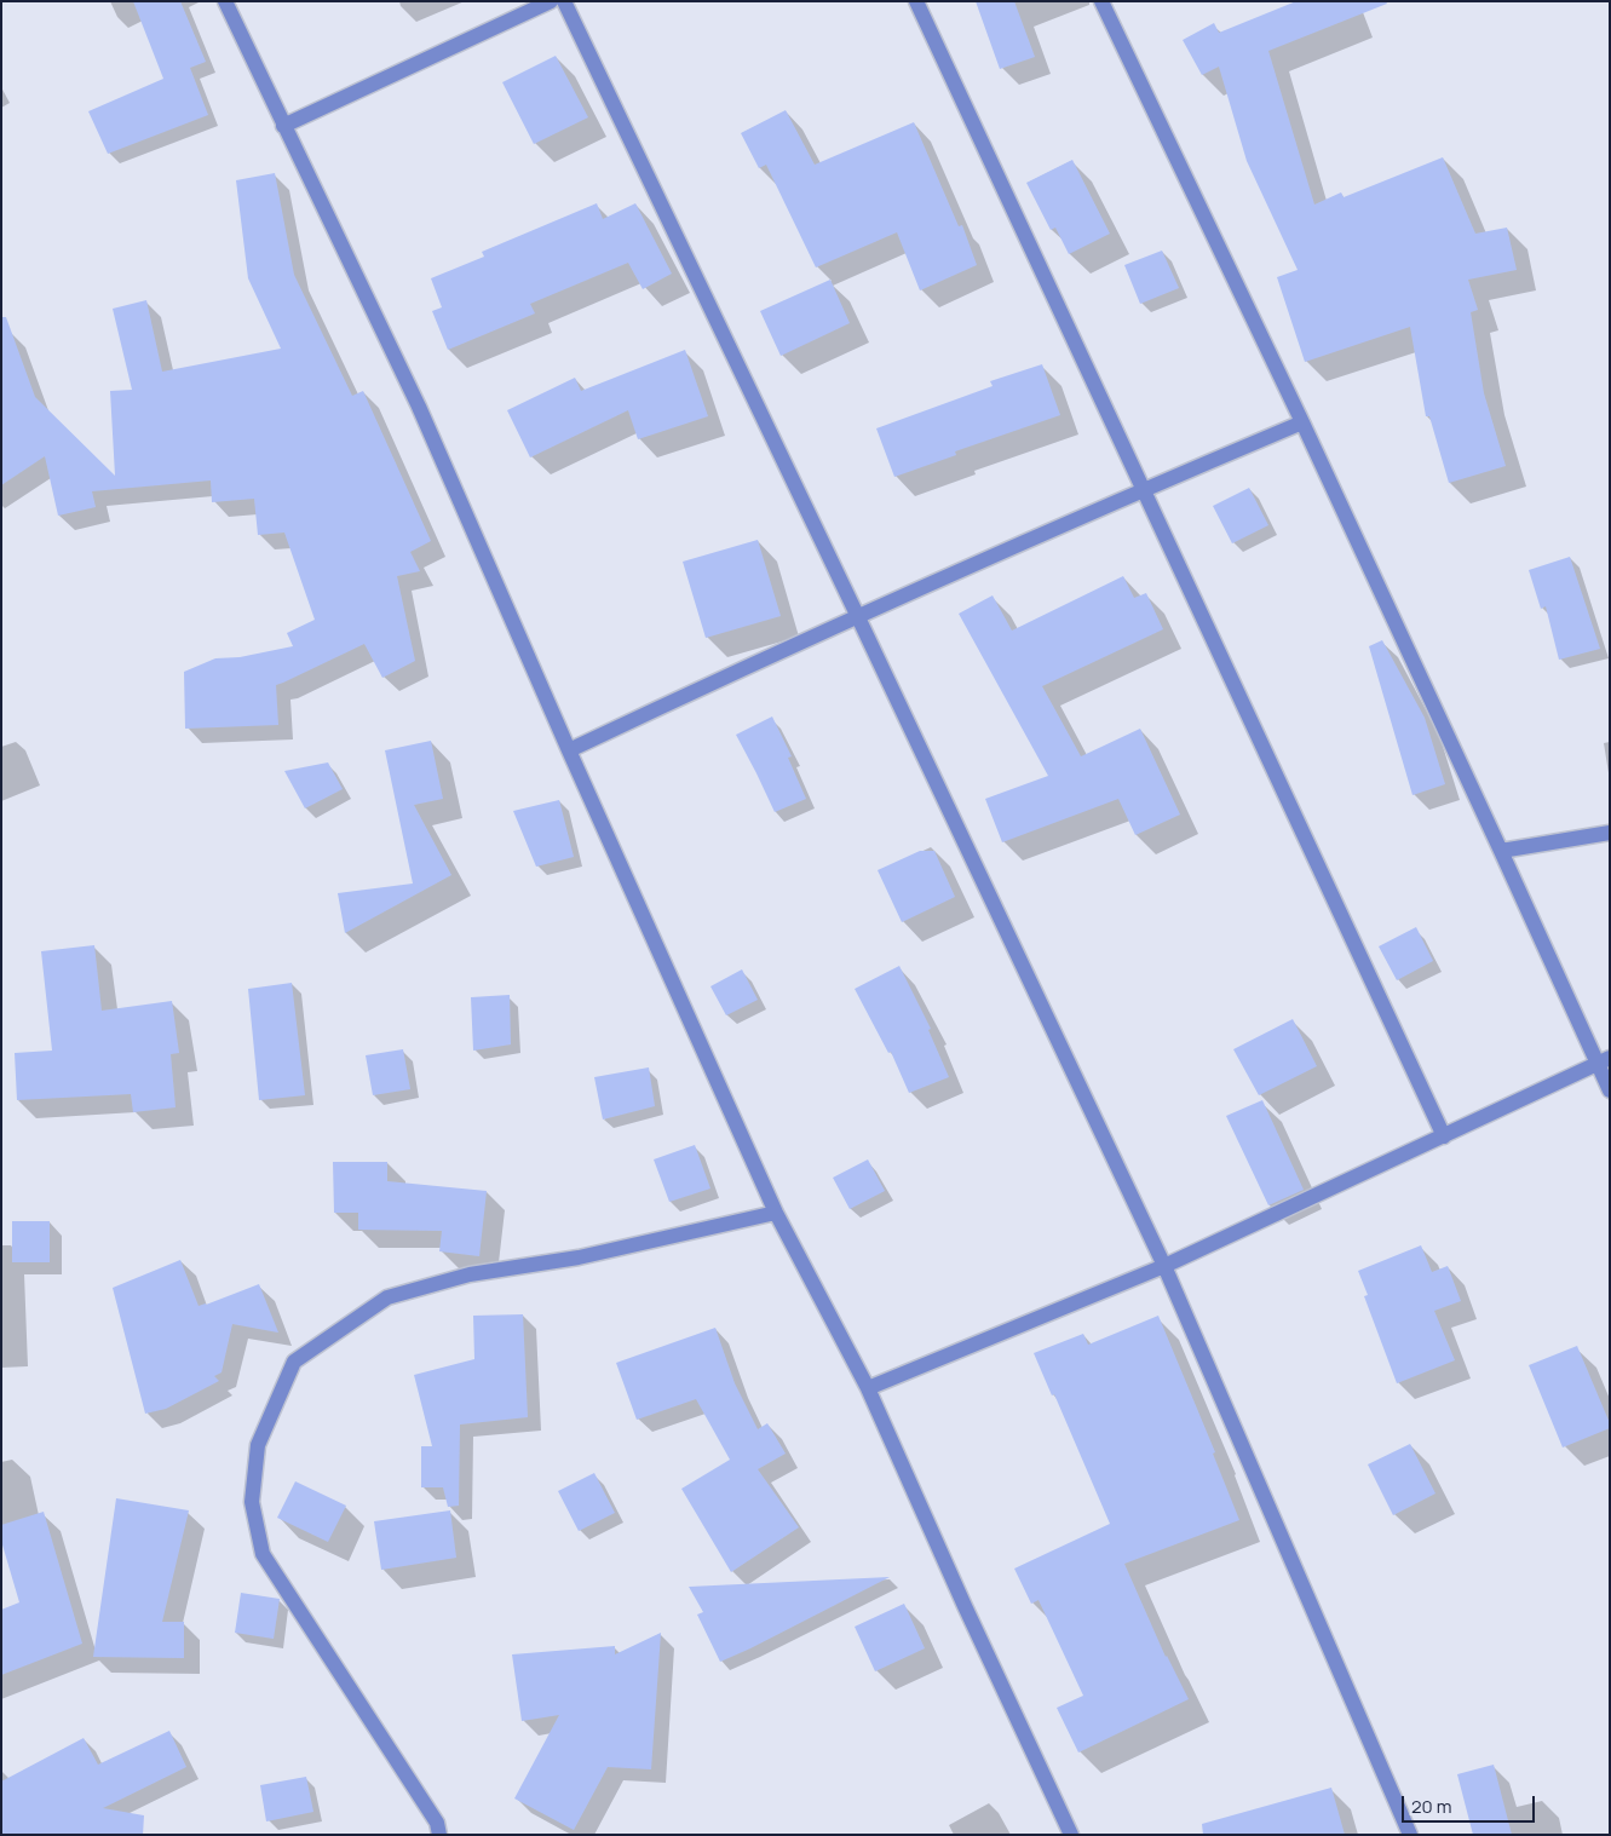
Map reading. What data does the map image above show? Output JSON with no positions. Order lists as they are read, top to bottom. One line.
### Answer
{"scale_bar":"20 m"}
